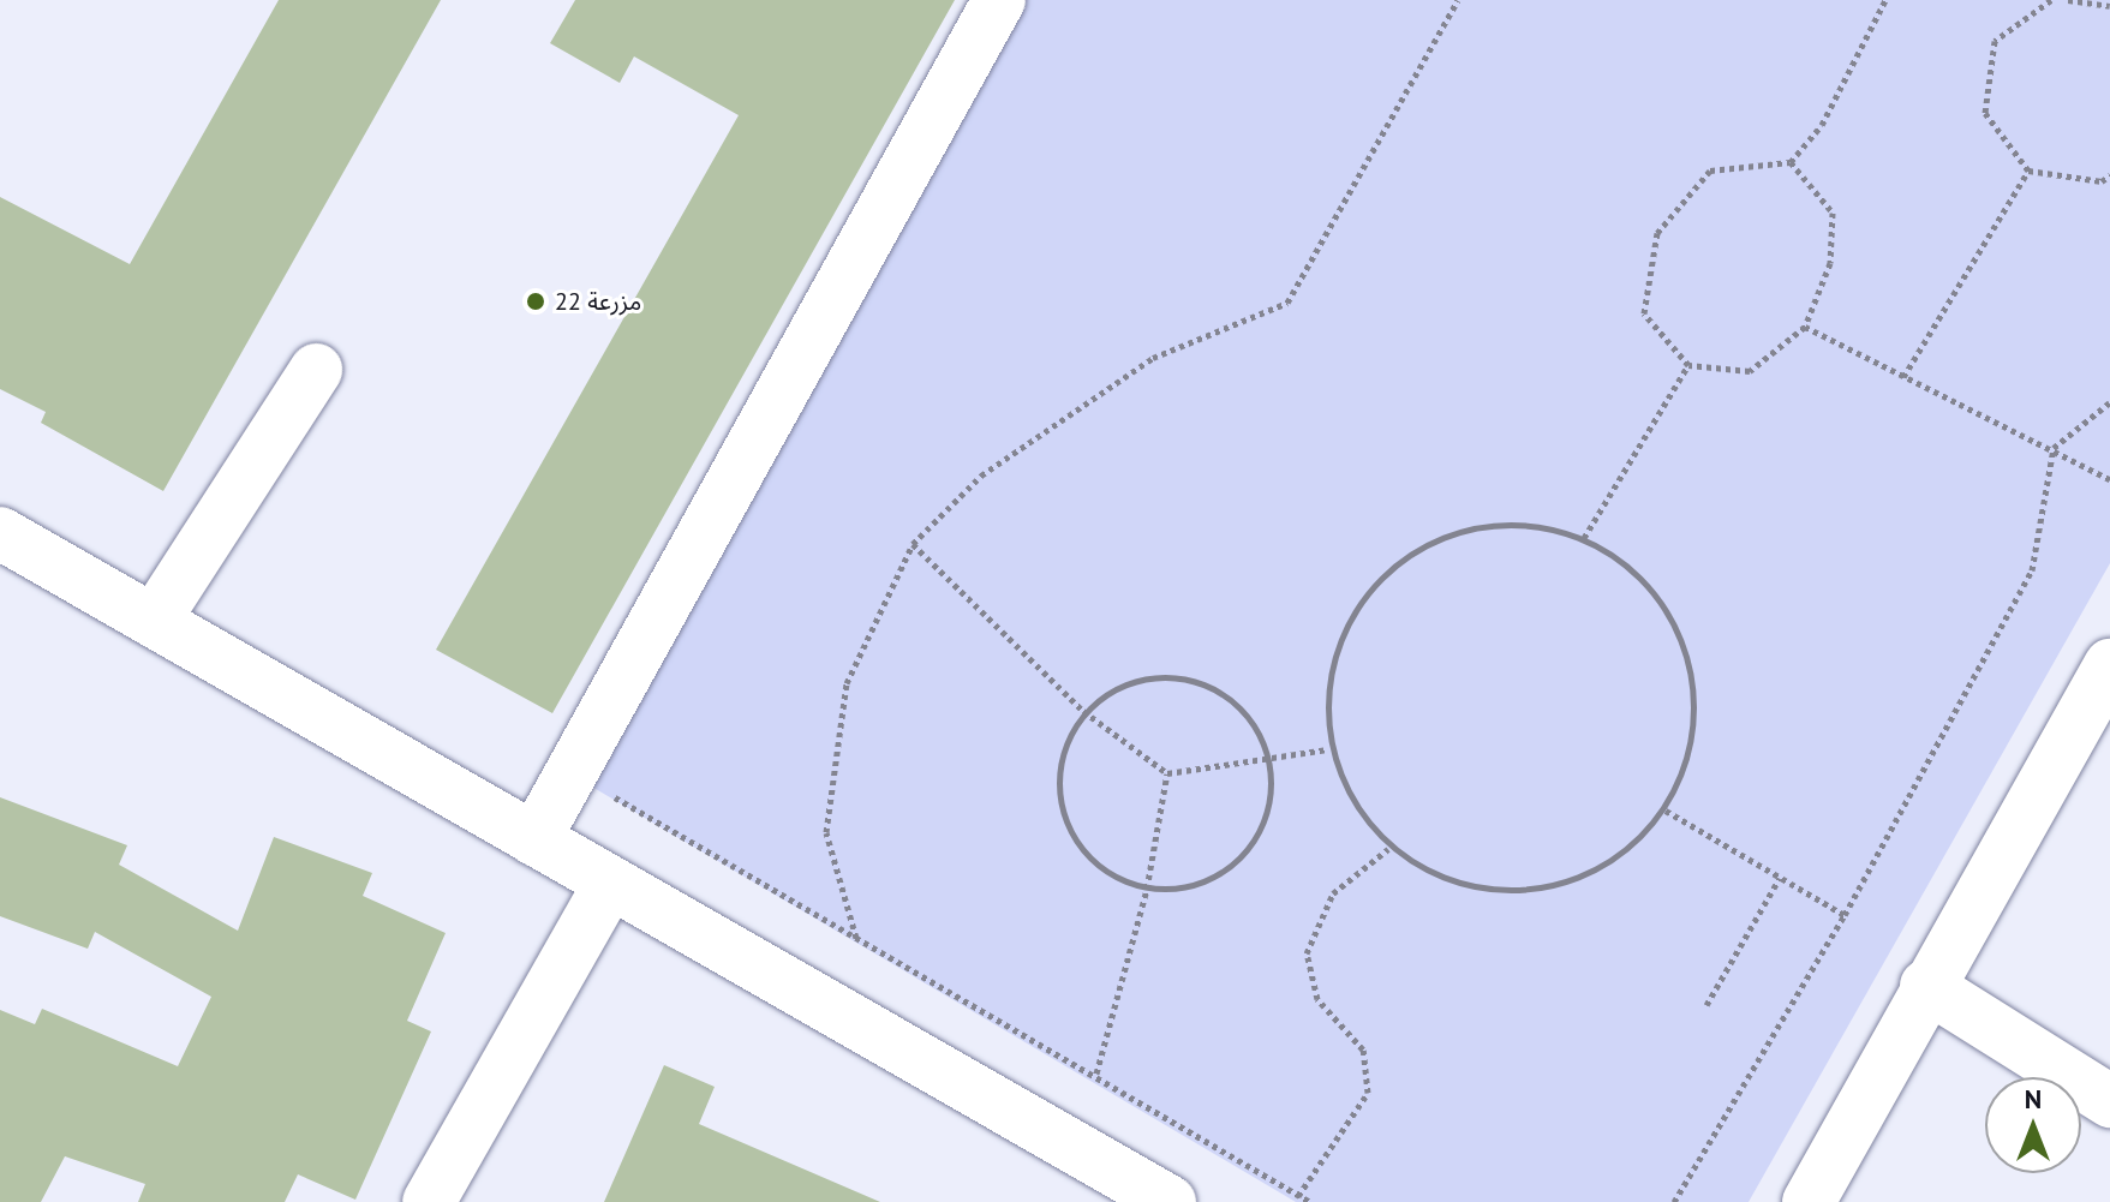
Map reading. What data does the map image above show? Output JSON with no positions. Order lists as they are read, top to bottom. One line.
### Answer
{"places":["مزرعة 22"],"north":"top"}
